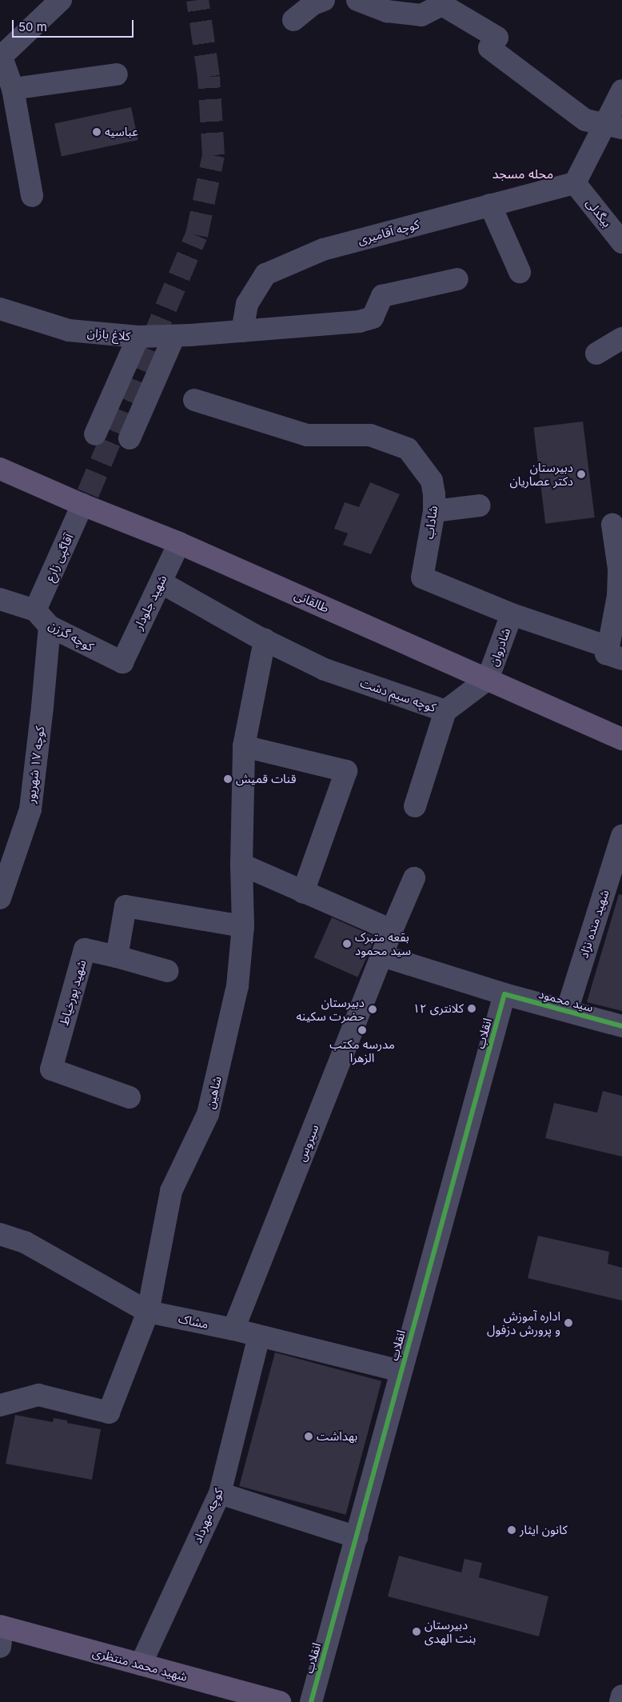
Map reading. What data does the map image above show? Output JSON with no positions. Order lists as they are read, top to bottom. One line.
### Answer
{"streets":{"main road":["طالقانی","شهید محمد منتظری"],"street":["بیگدلی","کوچه آقامیری","کلاغ بازان","شاداب","آقاگپی زارع","شهید جلودار","کوچه گرزن","شادروان","کوچه سیم دشت","کوچه ۱۷ شهریور","شهید منده نژاد","شهید پورخیاط","سید محمود","انقلاب","شاهین","سیروس","مشاک","کوچه مهرداد"]},"crossings":[["بیگدلی","کوچه آقامیری"],["شاداب","شادروان"],["آقاگپی زارع","طالقانی"],["آقاگپی زارع","کوچه گرزن"],["آقاگپی زارع","کوچه ۱۷ شهریور"],["طالقانی","شهید جلودار"],["طالقانی","شادروان"],["طالقانی","کوچه سیم دشت"],["شهید جلودار","کوچه گرزن"],["شهید جلودار","کوچه سیم دشت"],["کوچه گرزن","کوچه ۱۷ شهریور"],["شادروان","کوچه سیم دشت"],["کوچه سیم دشت","شاهین"],["شهید منده نژاد","سید محمود"],["سید محمود","انقلاب"],["سید محمود","سیروس"],["انقلاب","مشاک"],["شاهین","مشاک"],["سیروس","مشاک"],["مشاک","کوچه مهرداد"],["کوچه مهرداد","شهید محمد منتظری"]],"districts":["محله مسجد"],"places":["عباسیه","دبیرستان دکتر عصاریان","قنات قمیش","بقعه متبرک سید محمود","کلانتری ۱۲","دبیرستان حضرت سکینه","مدرسه مکتب الزهرا","اداره آموزش و پرورش دزفول","بهداشت","کانون ایثار","دبیرستان بنت الهدی"],"scale_bar":"50 m"}
